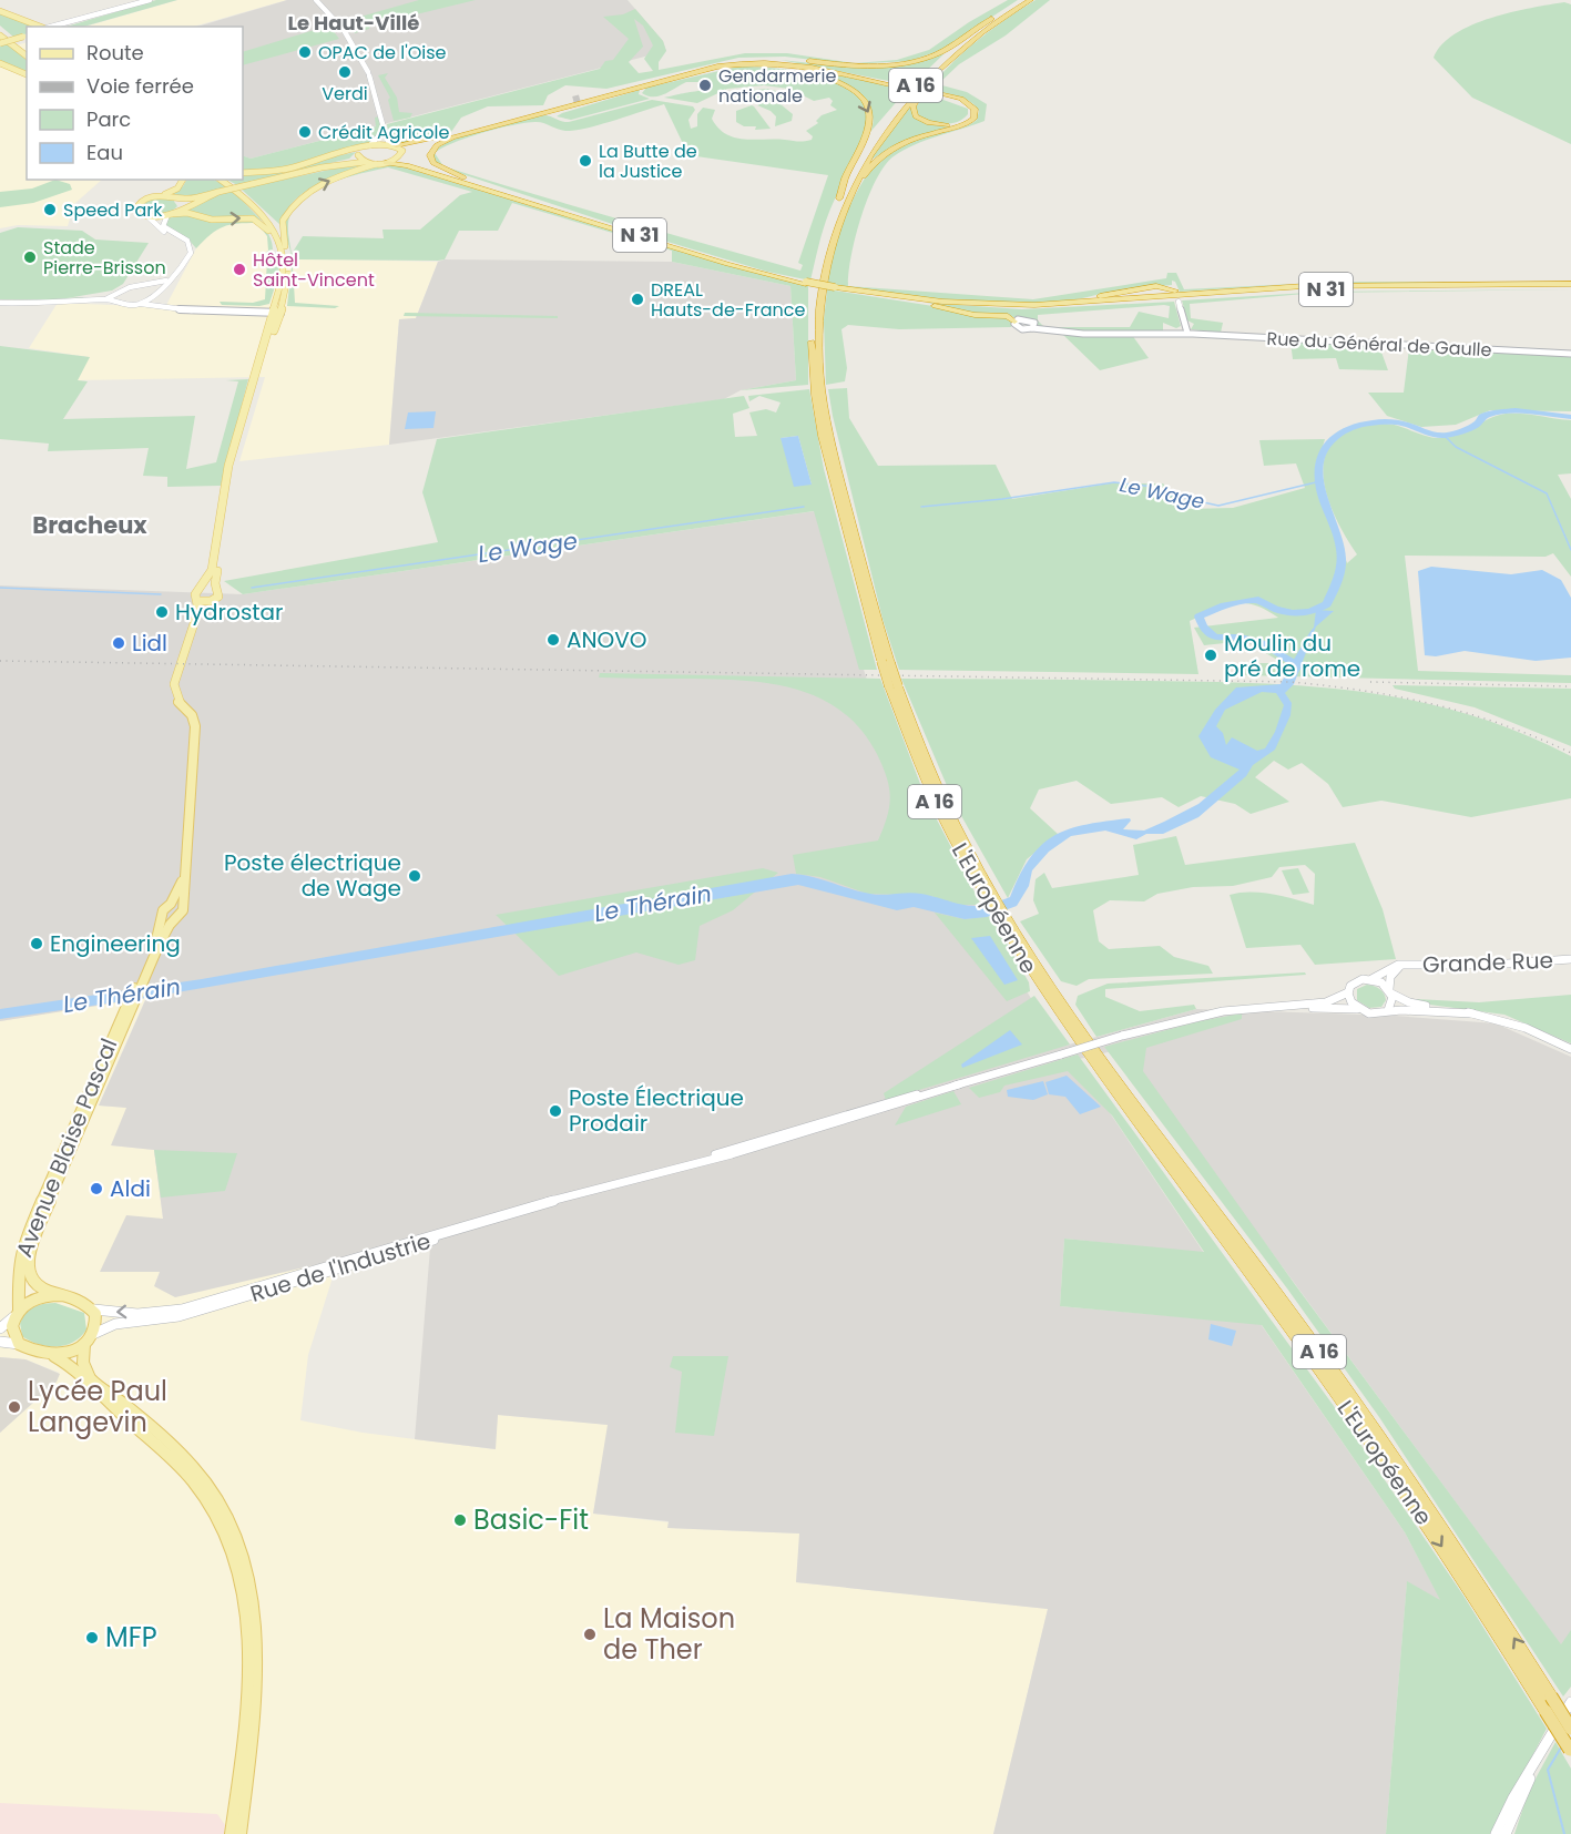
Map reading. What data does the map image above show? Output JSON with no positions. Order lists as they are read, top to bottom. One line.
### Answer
{"streets":{"highway":["A 16","N 31","L'Européenne"],"main road":["Avenue Blaise Pascal"],"street":["Rue du Général de Gaulle","Grande Rue","Rue de l'Industrie"]},"crossings":[["Avenue Blaise Pascal","Rue de l'Industrie"]],"districts":["Le Haut-Villé","Bracheux"],"water":["Le Wage","Le Thérain"],"places":["OPAC de l'Oise","Verdi","Gendarmerie nationale","Crédit Agricole","La Butte de la Justice","Speed Park","Stade Pierre-Brisson","Hôtel Saint-Vincent","DREAL Hauts-de-France","Hydrostar","ANOVO","Lidl","Moulin du pré de rome","Poste électrique de Wage","Engineering","Poste Électrique Prodair","Aldi","Lycée Paul Langevin","Basic-Fit","La Maison de Ther","MFP"],"legend":["Route","Voie ferrée","Parc","Eau"]}
